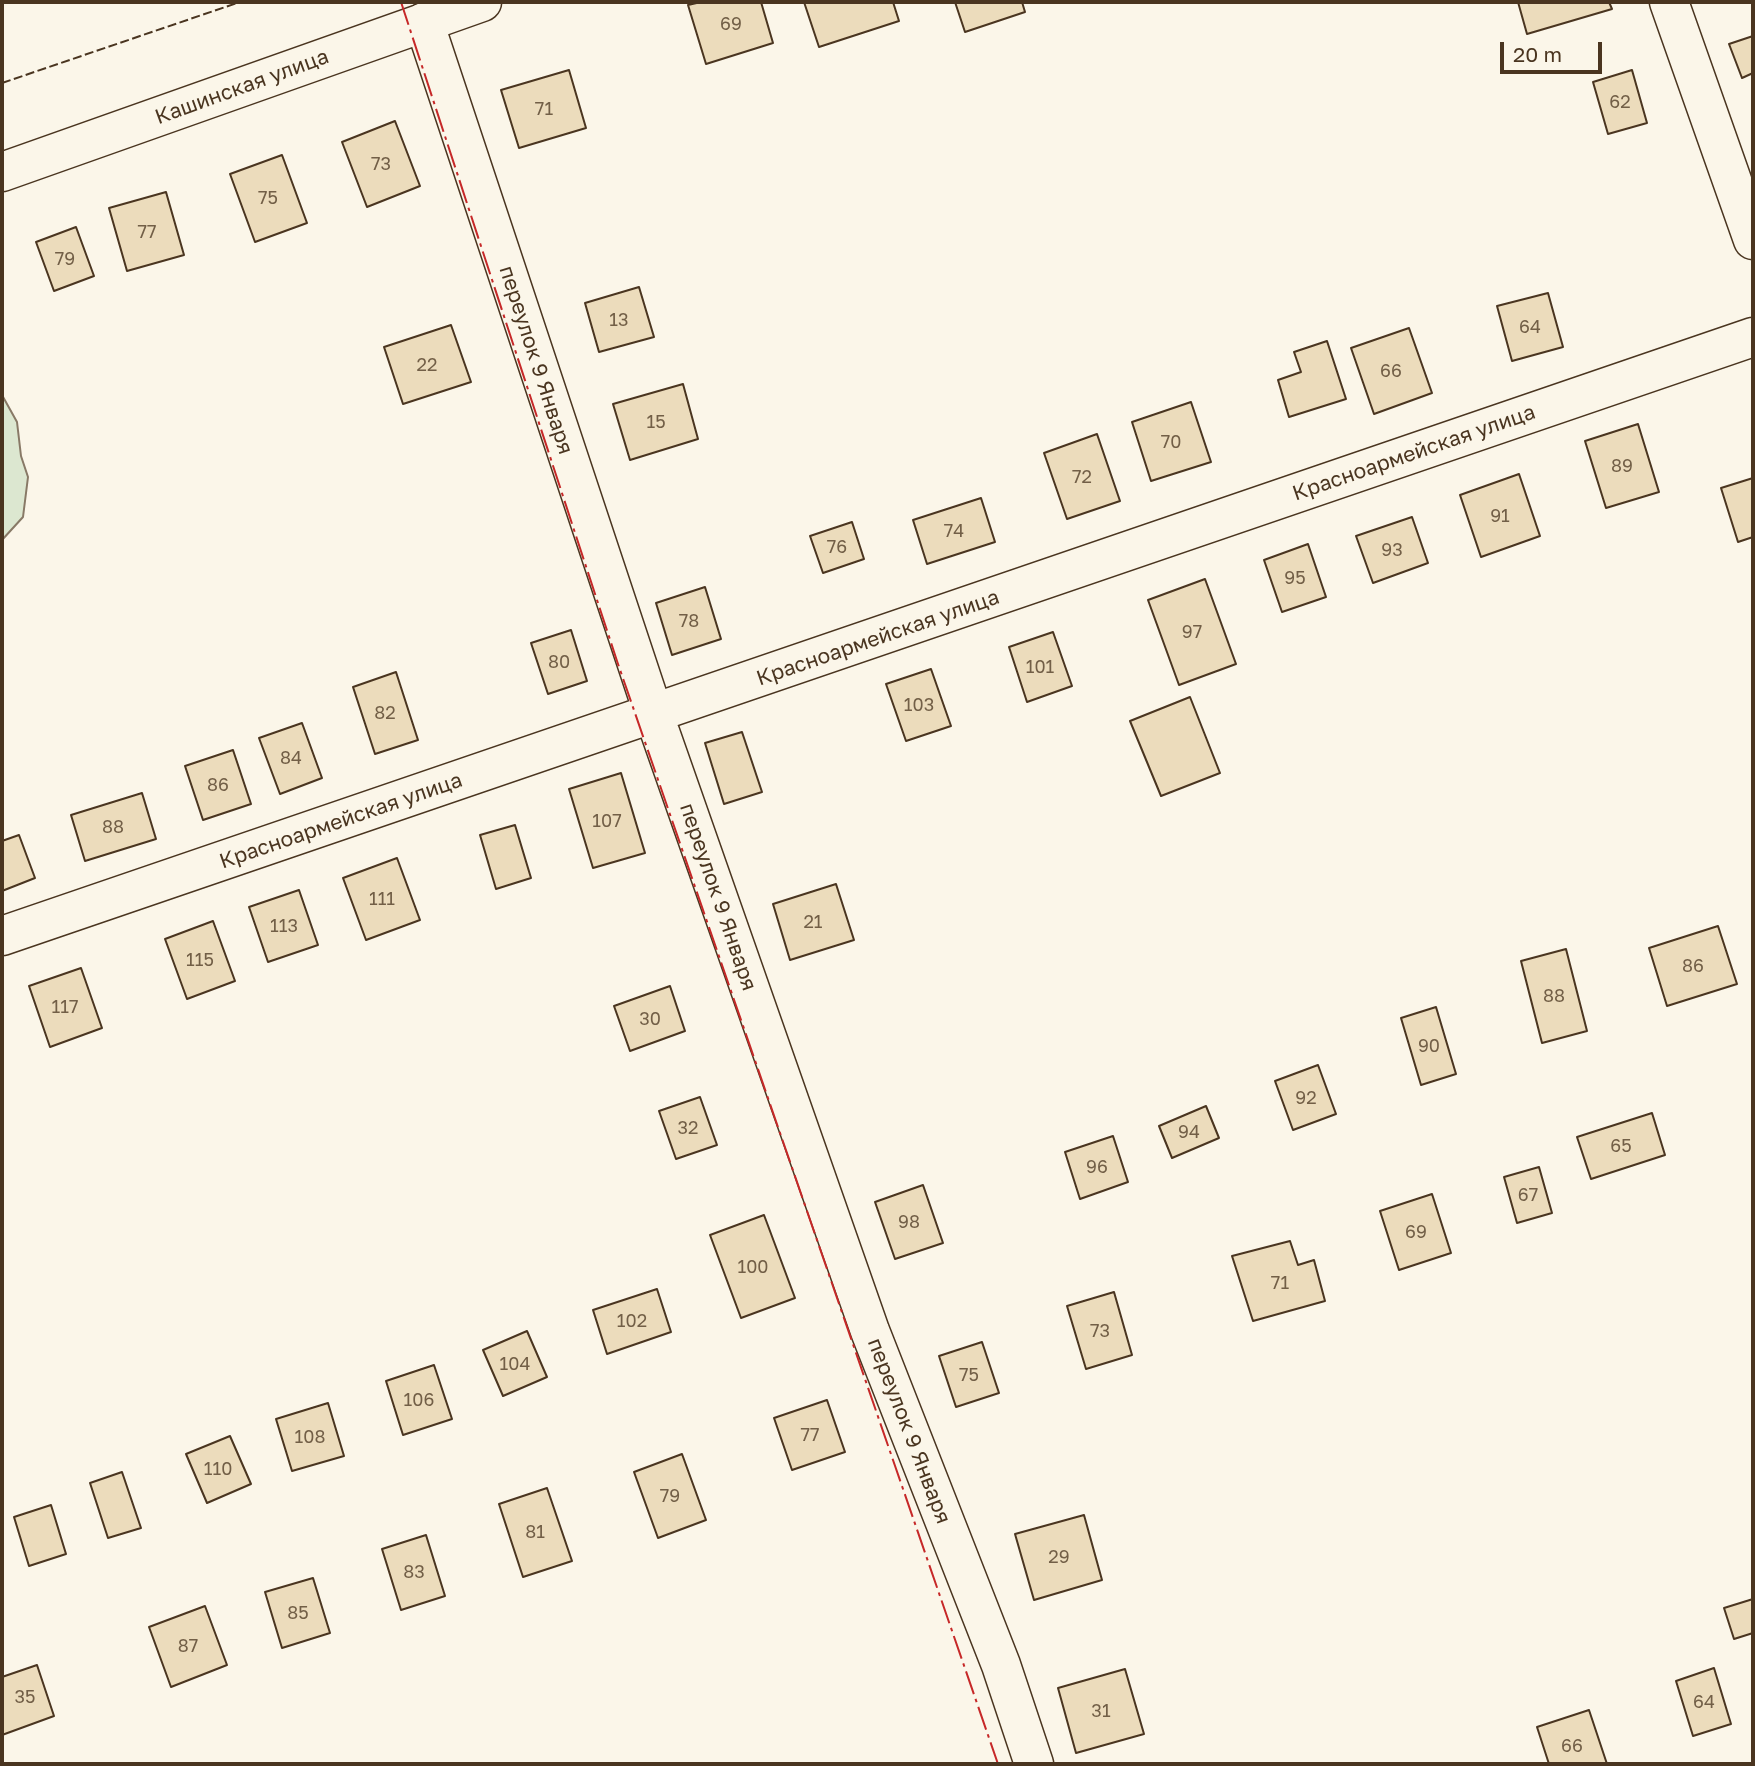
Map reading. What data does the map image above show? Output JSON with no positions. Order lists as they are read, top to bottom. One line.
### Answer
{"streets":{"street":["Кашинская улица","переулок 9 Января","Красноармейская улица"]},"crossings":[["Кашинская улица","переулок 9 Января"],["переулок 9 Января","Красноармейская улица"]],"house_numbers":["69","62","71","73","75","77","79","13","64","22","66","15","70","89","72","91","74","76","93","95","78","97","80","101","103","82","84","86","107","88","111","21","113","115","86","88","117","30","90","92","32","94","65","96","67","98","69","100","71","102","73","104","75","106","77","108","110","79","81","29","83","85","87","35","64","31","66"],"scale_bar":"20 m"}
